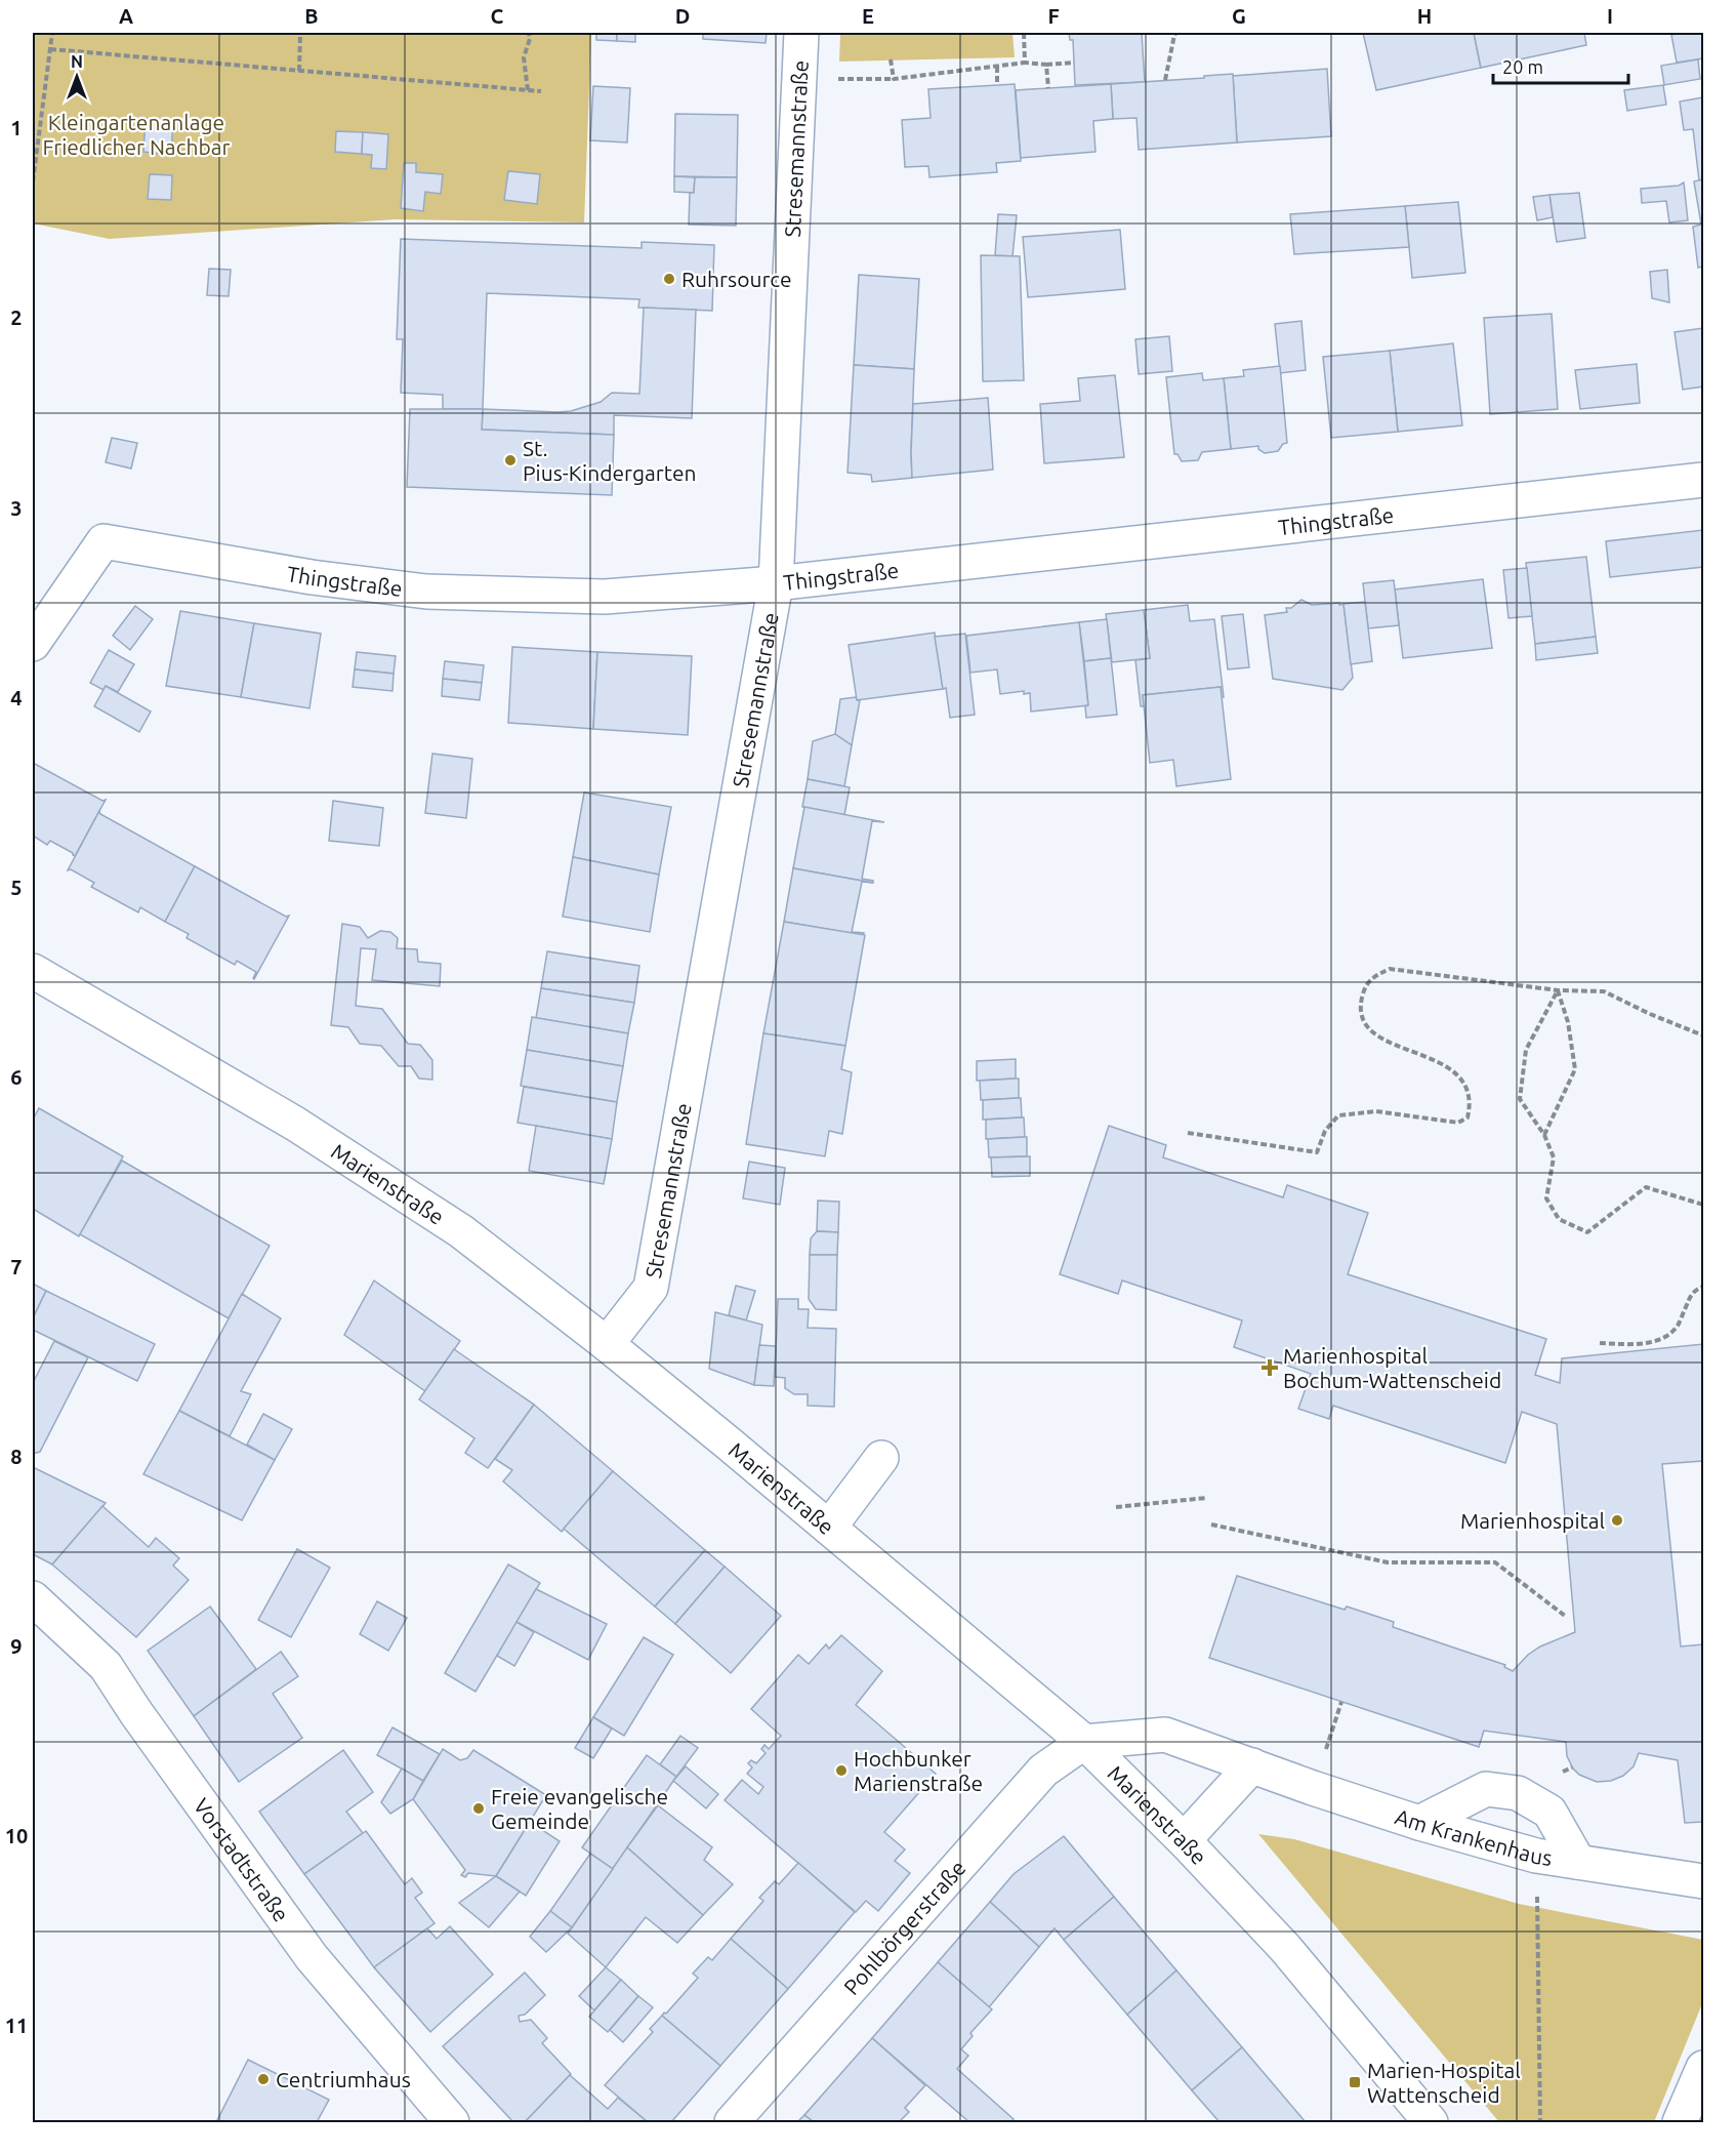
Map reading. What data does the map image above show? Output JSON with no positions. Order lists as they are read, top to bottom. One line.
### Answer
{"streets":{"street":["Stresemannstraße","Thingstraße","Marienstraße","Am Krankenhaus","Vorstadtstraße","Pohlbörgerstraße"]},"crossings":[["Stresemannstraße","Thingstraße"],["Stresemannstraße","Marienstraße"],["Marienstraße","Am Krankenhaus"],["Marienstraße","Pohlbörgerstraße"],["Am Krankenhaus","Pohlbörgerstraße"]],"parks":["Kleingartenanlage Friedlicher Nachbar"],"places":{"other":["Ruhrsource","St. Pius-Kindergarten","Marienhospital","Hochbunker Marienstraße","Freie evangelische Gemeinde","Centriumhaus"],"health":["Marienhospital Bochum-Wattenscheid"],"transit":["Marien-Hospital Wattenscheid"]},"scale_bar":"20 m","north":"top","grid":{"columns":["A","B","C","D","E","F","G","H","I"],"rows":["1","2","3","4","5","6","7","8","9","10","11"]}}
